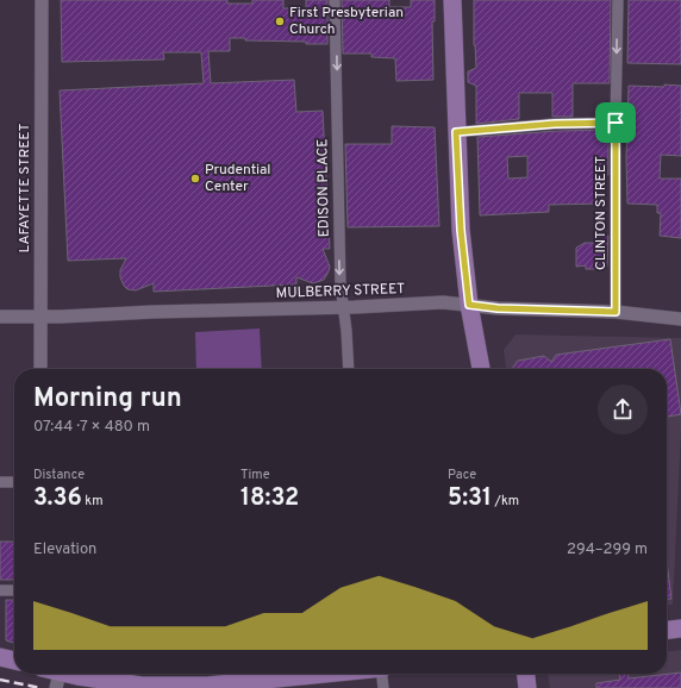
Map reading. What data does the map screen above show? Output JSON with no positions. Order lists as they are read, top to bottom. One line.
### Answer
{"streets":{"street":["LAFAYETTE STREET","EDISON PLACE","CLINTON STREET","MULBERRY STREET"]},"crossings":[["LAFAYETTE STREET","MULBERRY STREET"],["EDISON PLACE","MULBERRY STREET"],["CLINTON STREET","MULBERRY STREET"]],"one_way":["EDISON PLACE","CLINTON STREET"],"places":["First Presbyterian Church","Prudential Center"],"page":{"heading":["Morning run","07:44 · 7 × 480 m"],"stats":[["Distance","3.36 km"],["Time","18:32"],["Pace","5:31 /km"]],"chart":["Elevation","294–299 m"]}}
